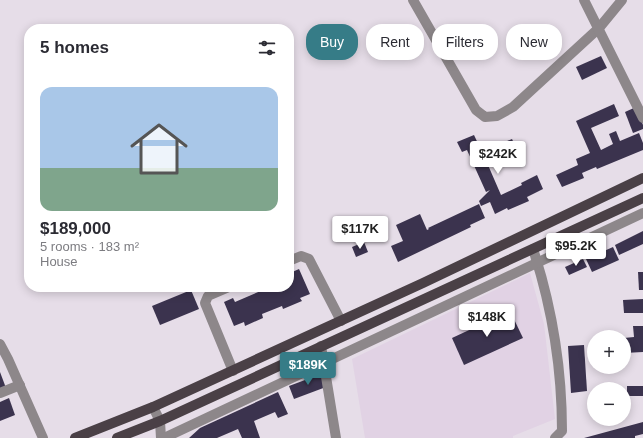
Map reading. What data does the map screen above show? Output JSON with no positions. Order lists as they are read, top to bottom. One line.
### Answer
{"page":{"chip":["Buy","Rent","Filters","New"],"heading":"5 homes","list":[{"name":"$189,000","note":"5 rooms · 183 m² · House"}],"price":["$242K","$117K","$95.2K","$148K","$189K"],"map_buttons":["+","−"]}}
